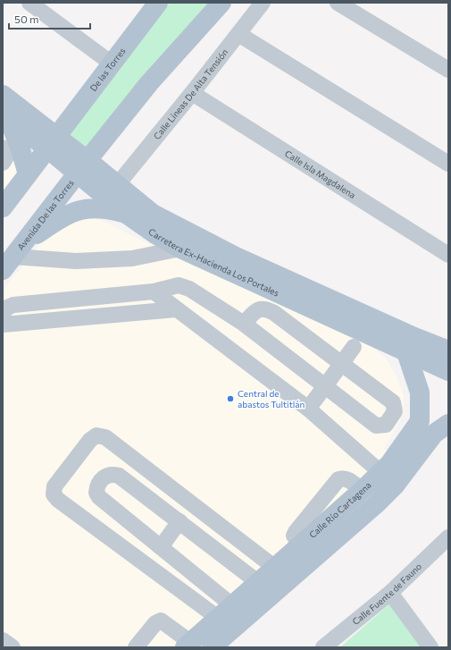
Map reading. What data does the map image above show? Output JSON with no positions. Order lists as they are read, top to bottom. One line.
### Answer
{"streets":{"main road":["De las Torres","Avenida De las Torres","Carretera Ex-Hacienda Los Portales","Calle Río Cartagena"],"street":["Calle Líneas De Alta Tensión","Calle Isla Magdalena","Calle Fuente de Fauno"]},"crossings":[["De las Torres","Carretera Ex-Hacienda Los Portales"],["Calle Líneas De Alta Tensión","Calle Isla Magdalena"],["Calle Líneas De Alta Tensión","Carretera Ex-Hacienda Los Portales"],["Avenida De las Torres","Carretera Ex-Hacienda Los Portales"],["Carretera Ex-Hacienda Los Portales","Calle Río Cartagena"]],"places":["Central de abastos Tultitlán"],"scale_bar":"50 m"}
